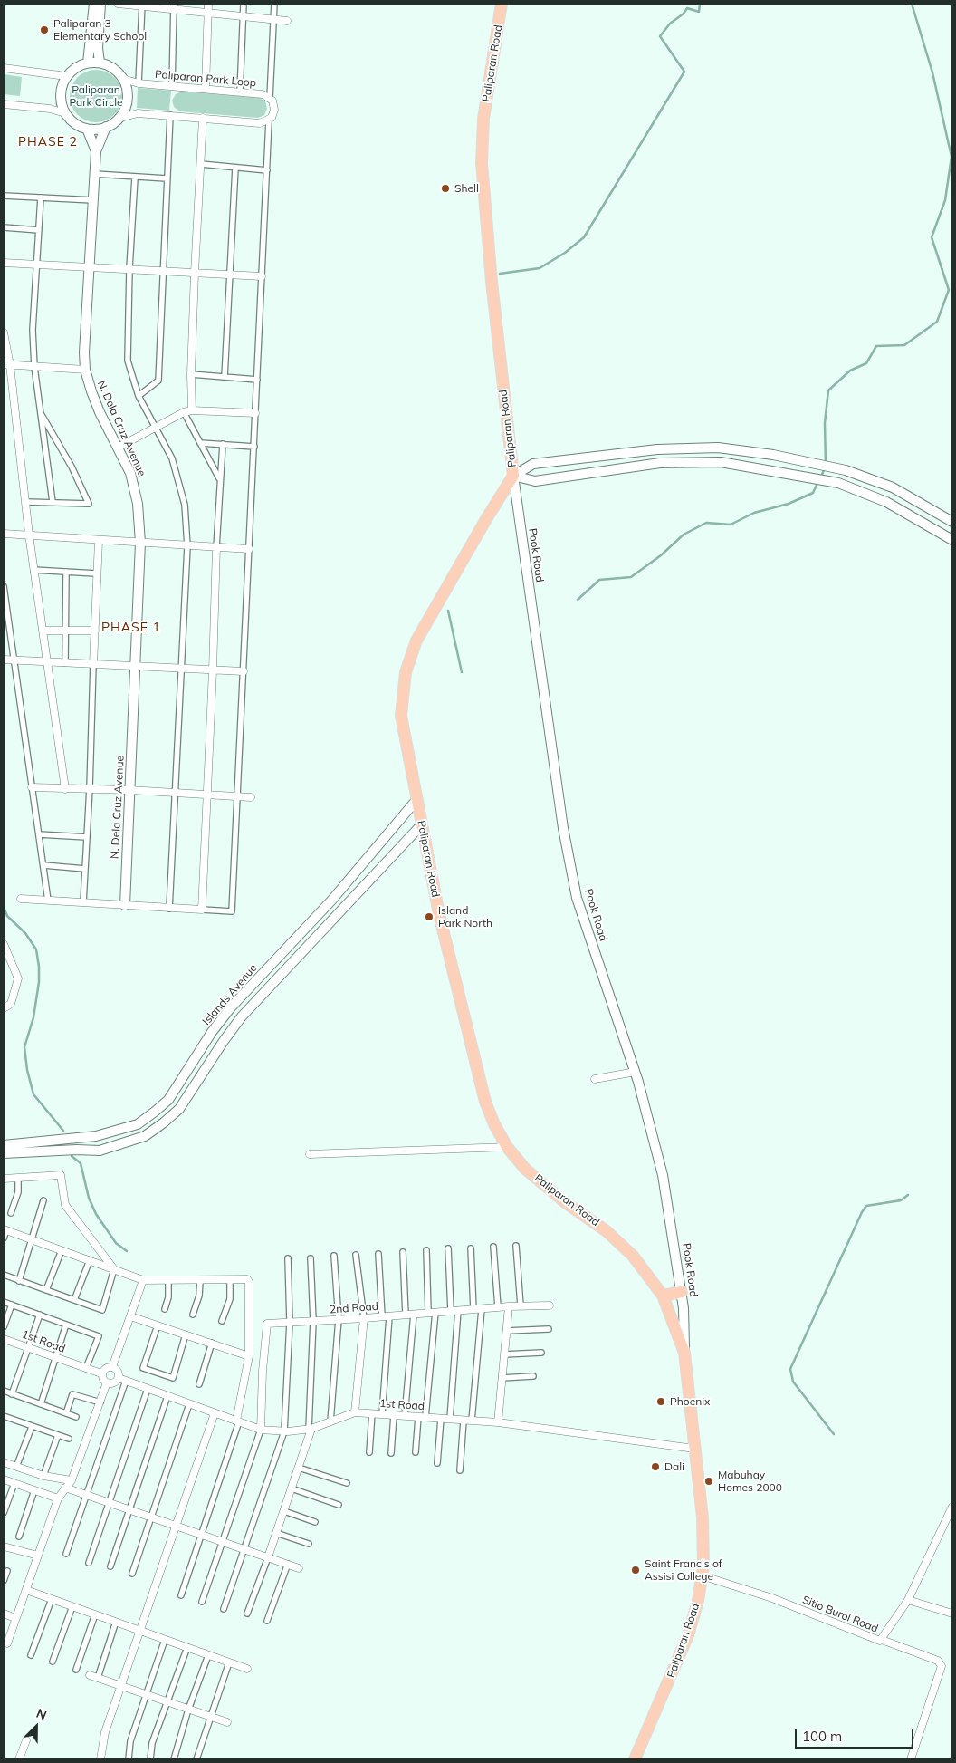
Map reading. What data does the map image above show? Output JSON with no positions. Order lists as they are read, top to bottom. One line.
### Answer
{"streets":{"main road":["Paliparan Road"],"street":["Paliparan Park Loop","N. Dela Cruz Avenue","Pook Road","Islands Avenue","2nd Road","1st Road","Sitio Burol Road"]},"crossings":[["Paliparan Road","Pook Road"],["Paliparan Road","Islands Avenue"],["Paliparan Road","1st Road"],["Paliparan Road","Sitio Burol Road"],["Paliparan Park Loop","N. Dela Cruz Avenue"],["2nd Road","1st Road"]],"districts":["PHASE 2","PHASE 1"],"parks":["Paliparan Park Circle"],"places":["Paliparan 3 Elementary School","Shell","Island Park North","Phoenix","Dali","Mabuhay Homes 2000","Saint Francis of Assisi College"],"scale_bar":"100 m","north":"top right"}
